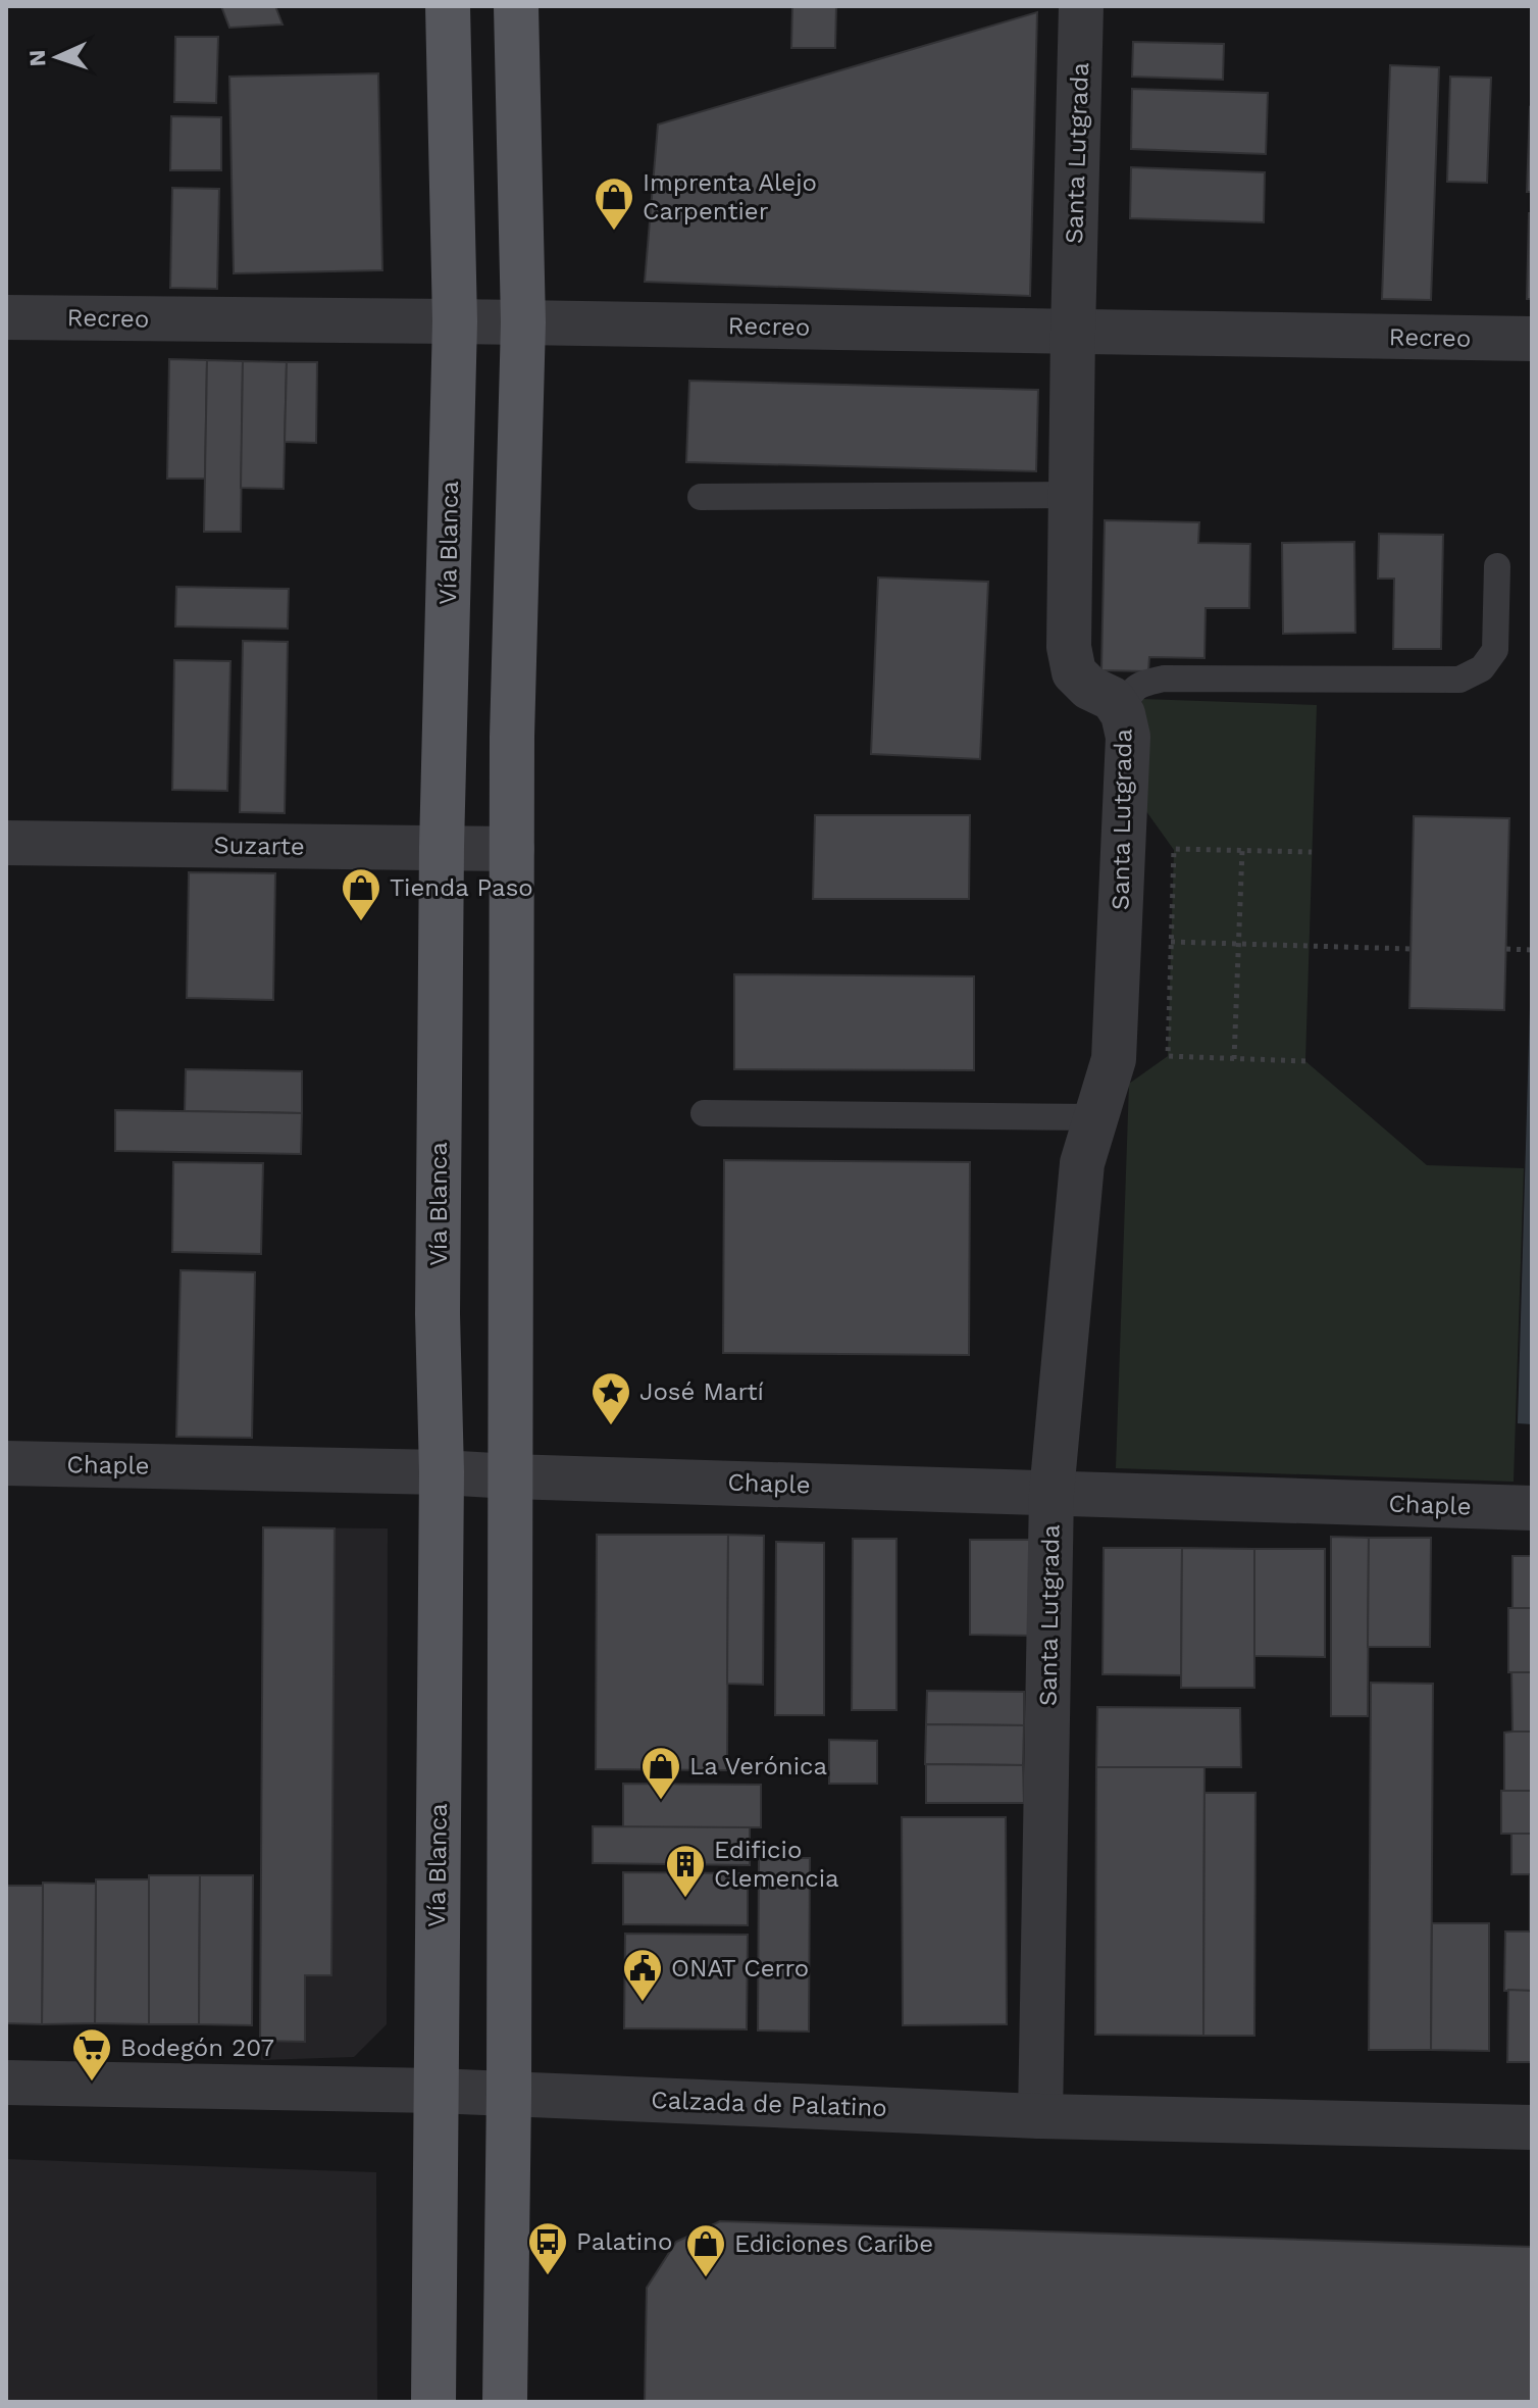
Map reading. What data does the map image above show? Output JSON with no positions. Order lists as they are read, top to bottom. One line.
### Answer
{"streets":{"main road":["Vía Blanca"],"street":["Santa Lutgrada","Recreo","Suzarte","Chaple","Calzada de Palatino"]},"crossings":[["Santa Lutgrada","Recreo"],["Santa Lutgrada","Chaple"],["Santa Lutgrada","Calzada de Palatino"],["Recreo","Vía Blanca"],["Vía Blanca","Suzarte"],["Vía Blanca","Chaple"],["Vía Blanca","Calzada de Palatino"]],"places":{"shop":["Imprenta Alejo Carpentier","Tienda Paso","La Verónica","Ediciones Caribe"],"place":["José Martí"],"building":["Edificio Clemencia"],"public building":["ONAT Cerro"],"supermarket":["Bodegón 207"],"bus stop":["Palatino"]},"north":"left"}
